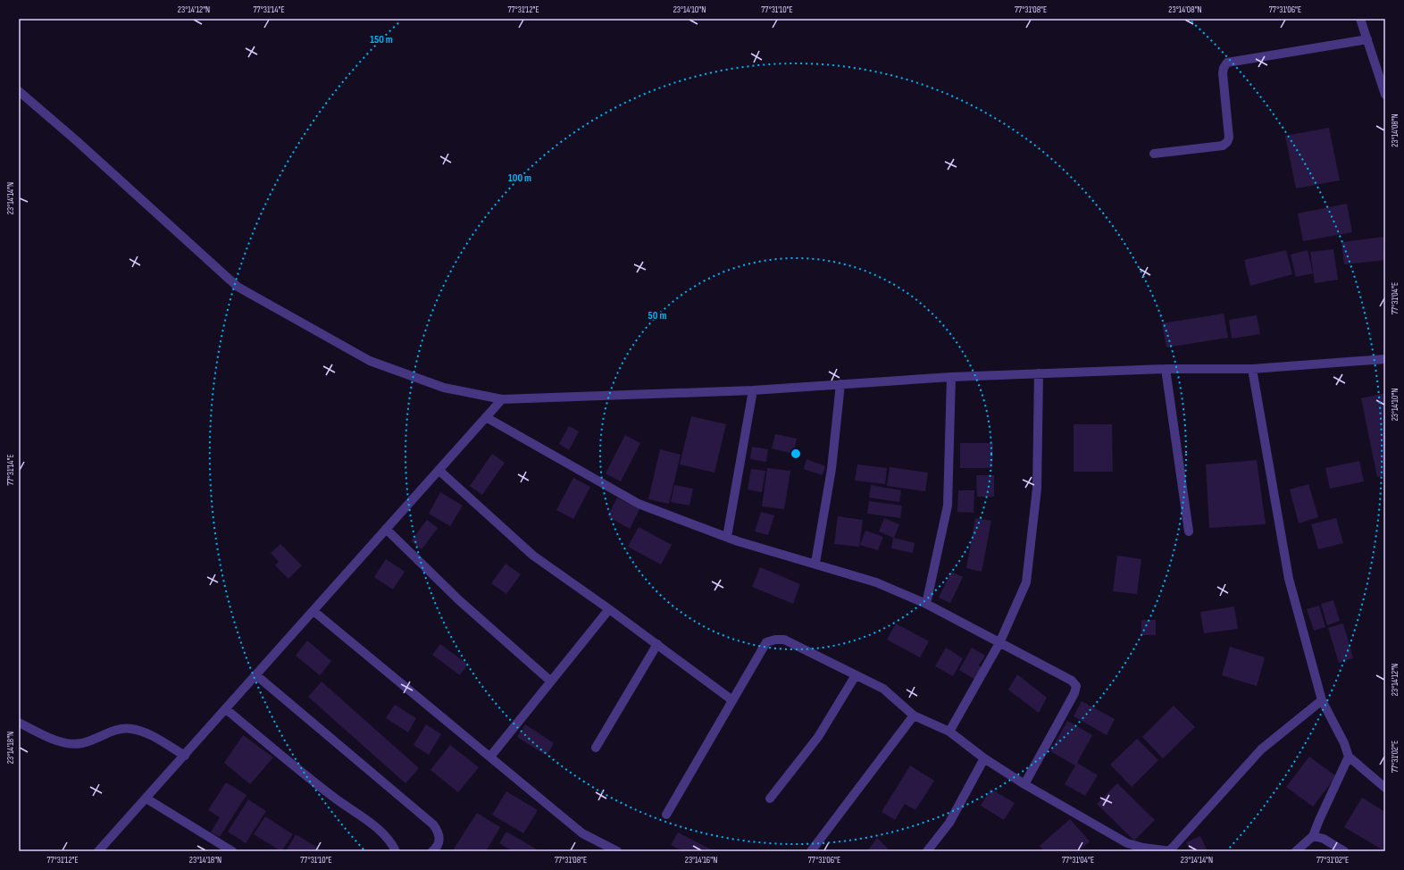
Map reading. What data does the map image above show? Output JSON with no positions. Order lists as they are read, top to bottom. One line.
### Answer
{"coordinates":["23°14'12\"N","77°31'14\"E","77°31'12\"E","23°14'10\"N","77°31'10\"E","77°31'08\"E","23°14'08\"N","77°31'06\"E","23°14'14\"N","77°31'04\"E","23°14'18\"N","77°31'02\"E","23°14'16\"N"],"rings":["150 m","100 m","50 m"]}
